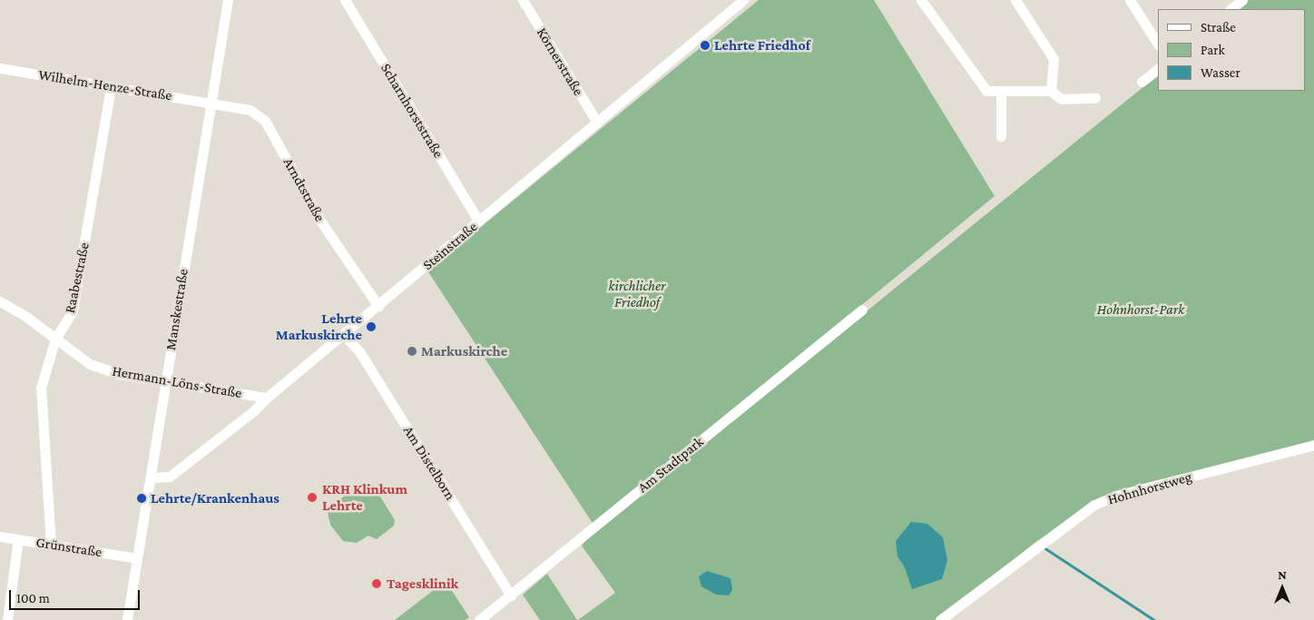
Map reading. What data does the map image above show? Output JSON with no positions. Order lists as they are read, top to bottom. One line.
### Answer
{"streets":{"street":["Körnerstraße","Wilhelm-Henze-Straße","Scharnhorststraße","Arndtstraße","Steinstraße","Raabestraße","Manskestraße","Hermann-Löns-Straße","Am Distelborn","Am Stadtpark","Hohnhorstweg","Grünstraße"]},"crossings":[["Körnerstraße","Steinstraße"],["Wilhelm-Henze-Straße","Arndtstraße"],["Wilhelm-Henze-Straße","Raabestraße"],["Wilhelm-Henze-Straße","Manskestraße"],["Scharnhorststraße","Steinstraße"],["Arndtstraße","Steinstraße"],["Arndtstraße","Manskestraße"],["Steinstraße","Manskestraße"],["Steinstraße","Hermann-Löns-Straße"],["Steinstraße","Am Distelborn"],["Raabestraße","Hermann-Löns-Straße"],["Raabestraße","Grünstraße"],["Manskestraße","Hermann-Löns-Straße"],["Manskestraße","Grünstraße"],["Am Distelborn","Am Stadtpark"]],"parks":["kirchlicher Friedhof","Hohnhorst-Park"],"places":["Lehrte Friedhof","Lehrte Markuskirche","Markuskirche","KRH Klinkum Lehrte","Lehrte/Krankenhaus","Tagesklinik"],"legend":["Straße","Park","Wasser"],"scale_bar":"100 m","north":"top"}
